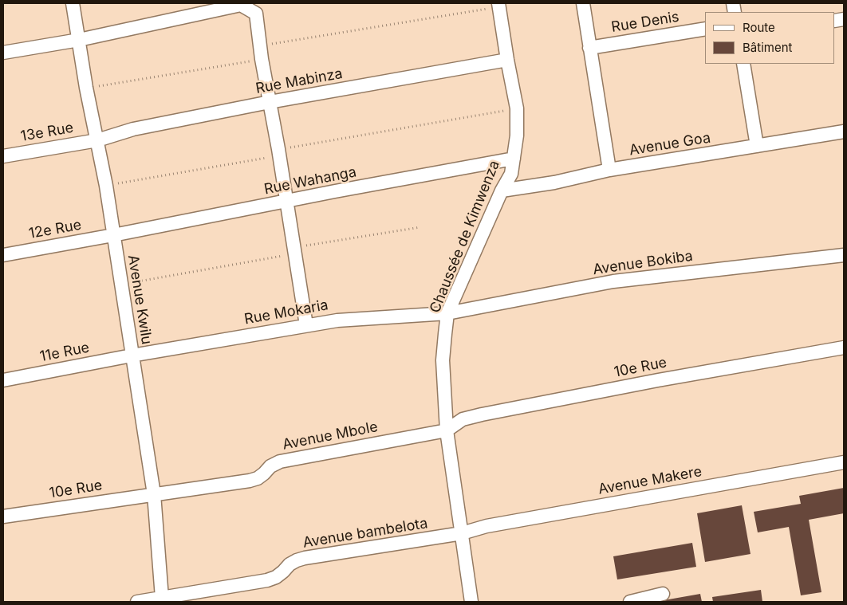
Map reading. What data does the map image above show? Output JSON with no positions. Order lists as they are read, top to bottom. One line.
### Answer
{"streets":{"street":["Rue Denis","Rue Mabinza","13e Rue","Avenue Goa","Rue Wahanga","12e Rue","Chaussée de Kimwenza","Avenue Bokiba","Avenue Kwilu","Rue Mokaria","11e Rue","10e Rue","Avenue Mbole","Avenue Makere","Avenue bambelota"]},"crossings":[["Rue Mabinza","13e Rue"],["Rue Mabinza","Chaussée de Kimwenza"],["Rue Mabinza","Avenue Kwilu"],["13e Rue","Avenue Kwilu"],["Avenue Goa","Chaussée de Kimwenza"],["Rue Wahanga","12e Rue"],["Rue Wahanga","Chaussée de Kimwenza"],["Rue Wahanga","Avenue Kwilu"],["12e Rue","Avenue Kwilu"],["Chaussée de Kimwenza","Avenue Bokiba"],["Chaussée de Kimwenza","Rue Mokaria"],["Chaussée de Kimwenza","10e Rue"],["Chaussée de Kimwenza","Avenue Mbole"],["Chaussée de Kimwenza","Avenue Makere"],["Chaussée de Kimwenza","Avenue bambelota"],["Avenue Bokiba","Rue Mokaria"],["Avenue Kwilu","Rue Mokaria"],["Avenue Kwilu","11e Rue"],["Avenue Kwilu","10e Rue"],["Avenue Kwilu","Avenue Mbole"],["Avenue Kwilu","Avenue bambelota"],["Rue Mokaria","11e Rue"],["10e Rue","Avenue Mbole"],["Avenue Makere","Avenue bambelota"]],"legend":["Route","Bâtiment"]}
